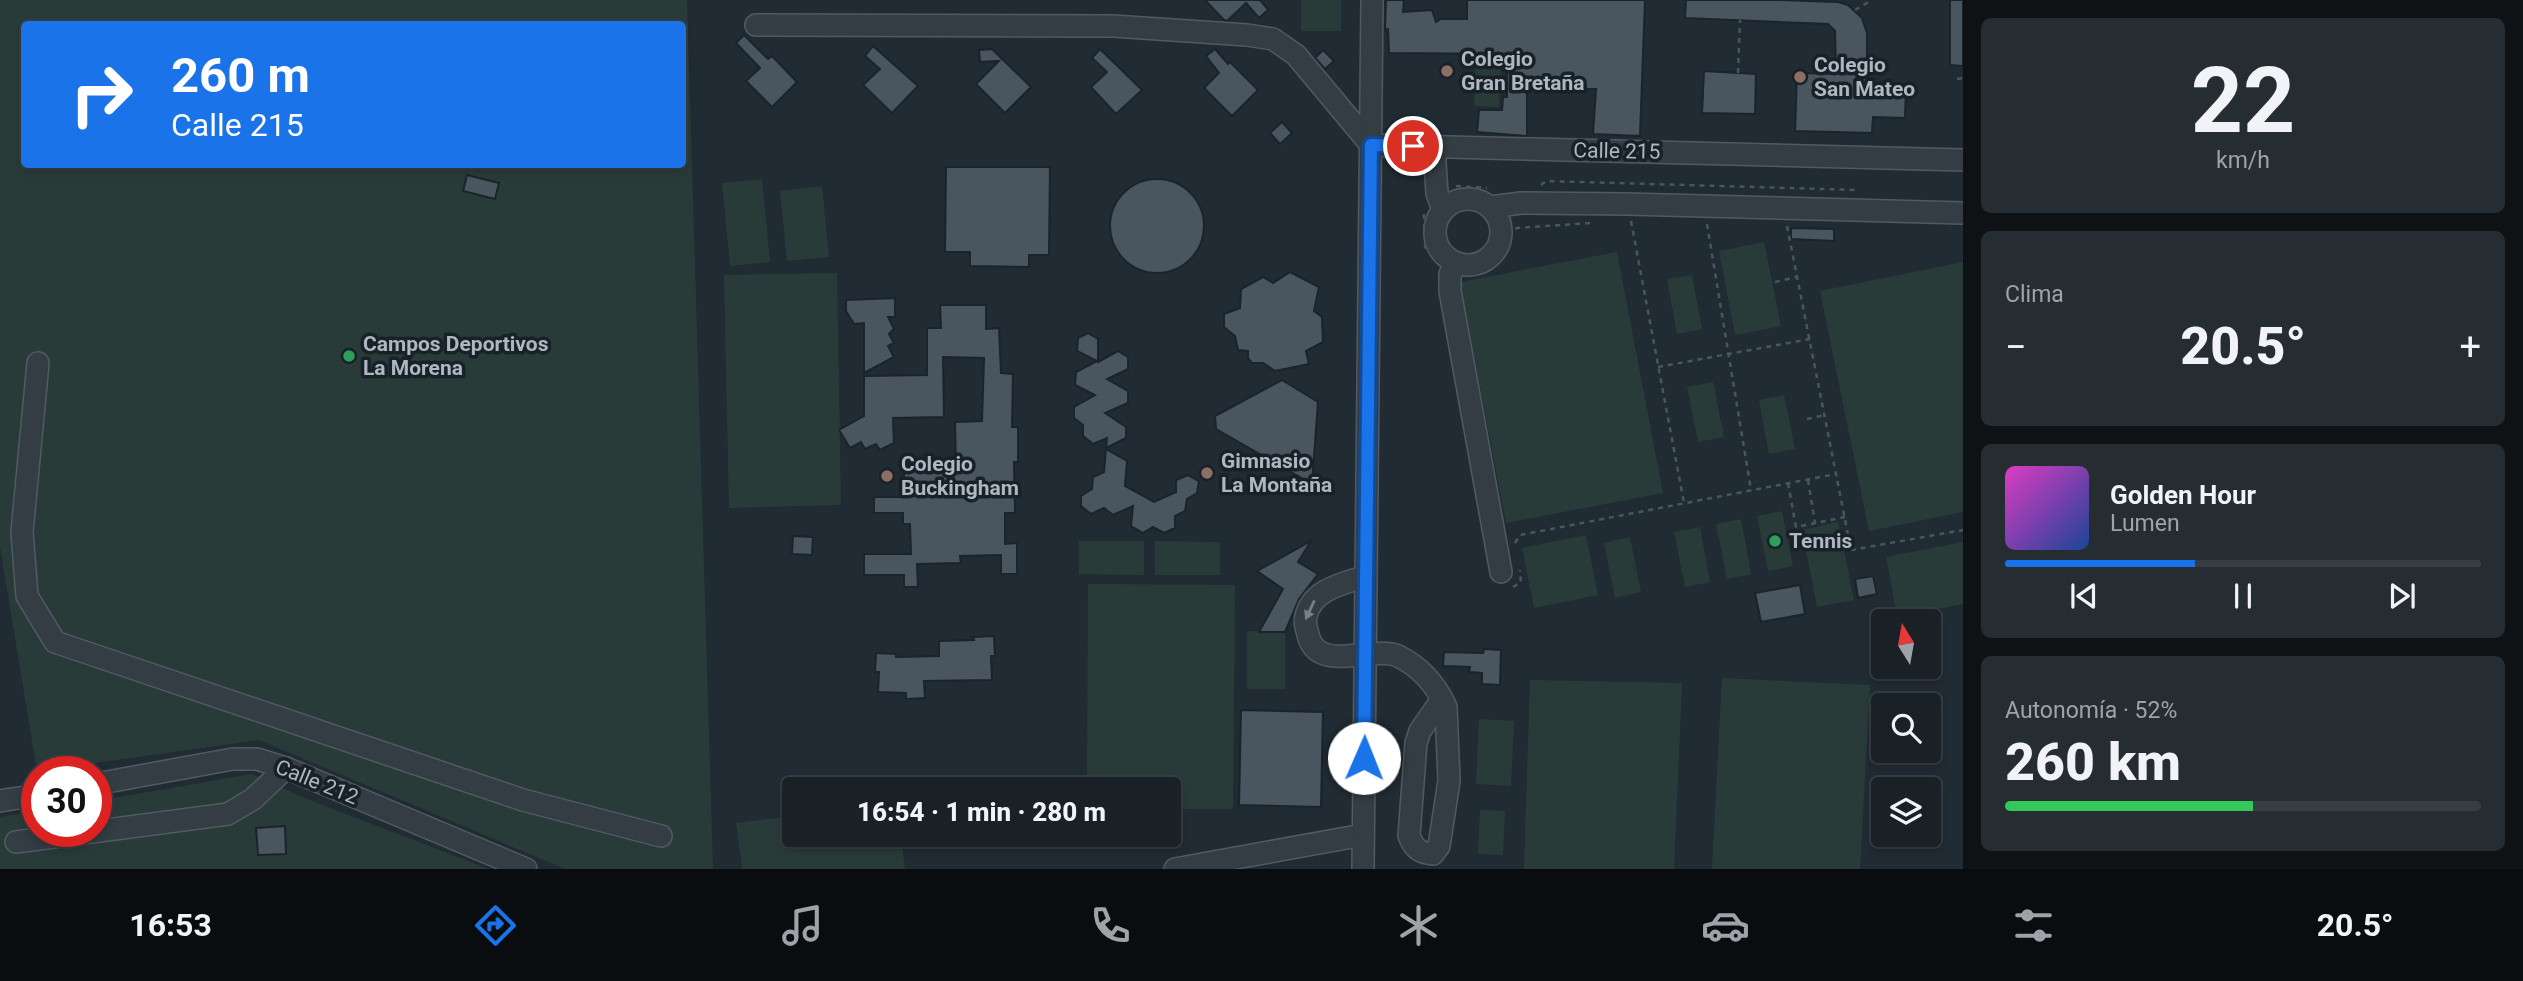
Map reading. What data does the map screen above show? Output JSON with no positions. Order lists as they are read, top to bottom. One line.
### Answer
{"streets":{"street":["Calle 215","Calle 212"]},"places":["Colegio Gran Bretaña","Colegio San Mateo","Campos Deportivos La Morena","Gimnasio La Montaña","Colegio Buckingham","Tennis"],"north":"top","page":{"tile":[["22","km/h"],"Clima",["Autonomía · 52%","260 km"]],"turn":["260 m","Calle 215"],"heat":["−","20.5°","+"],"song":["Golden Hour","Lumen"],"limit":"30","trip":"16:54 · 1 min · 280 m","tabs":["16:53","20.5°"]}}
